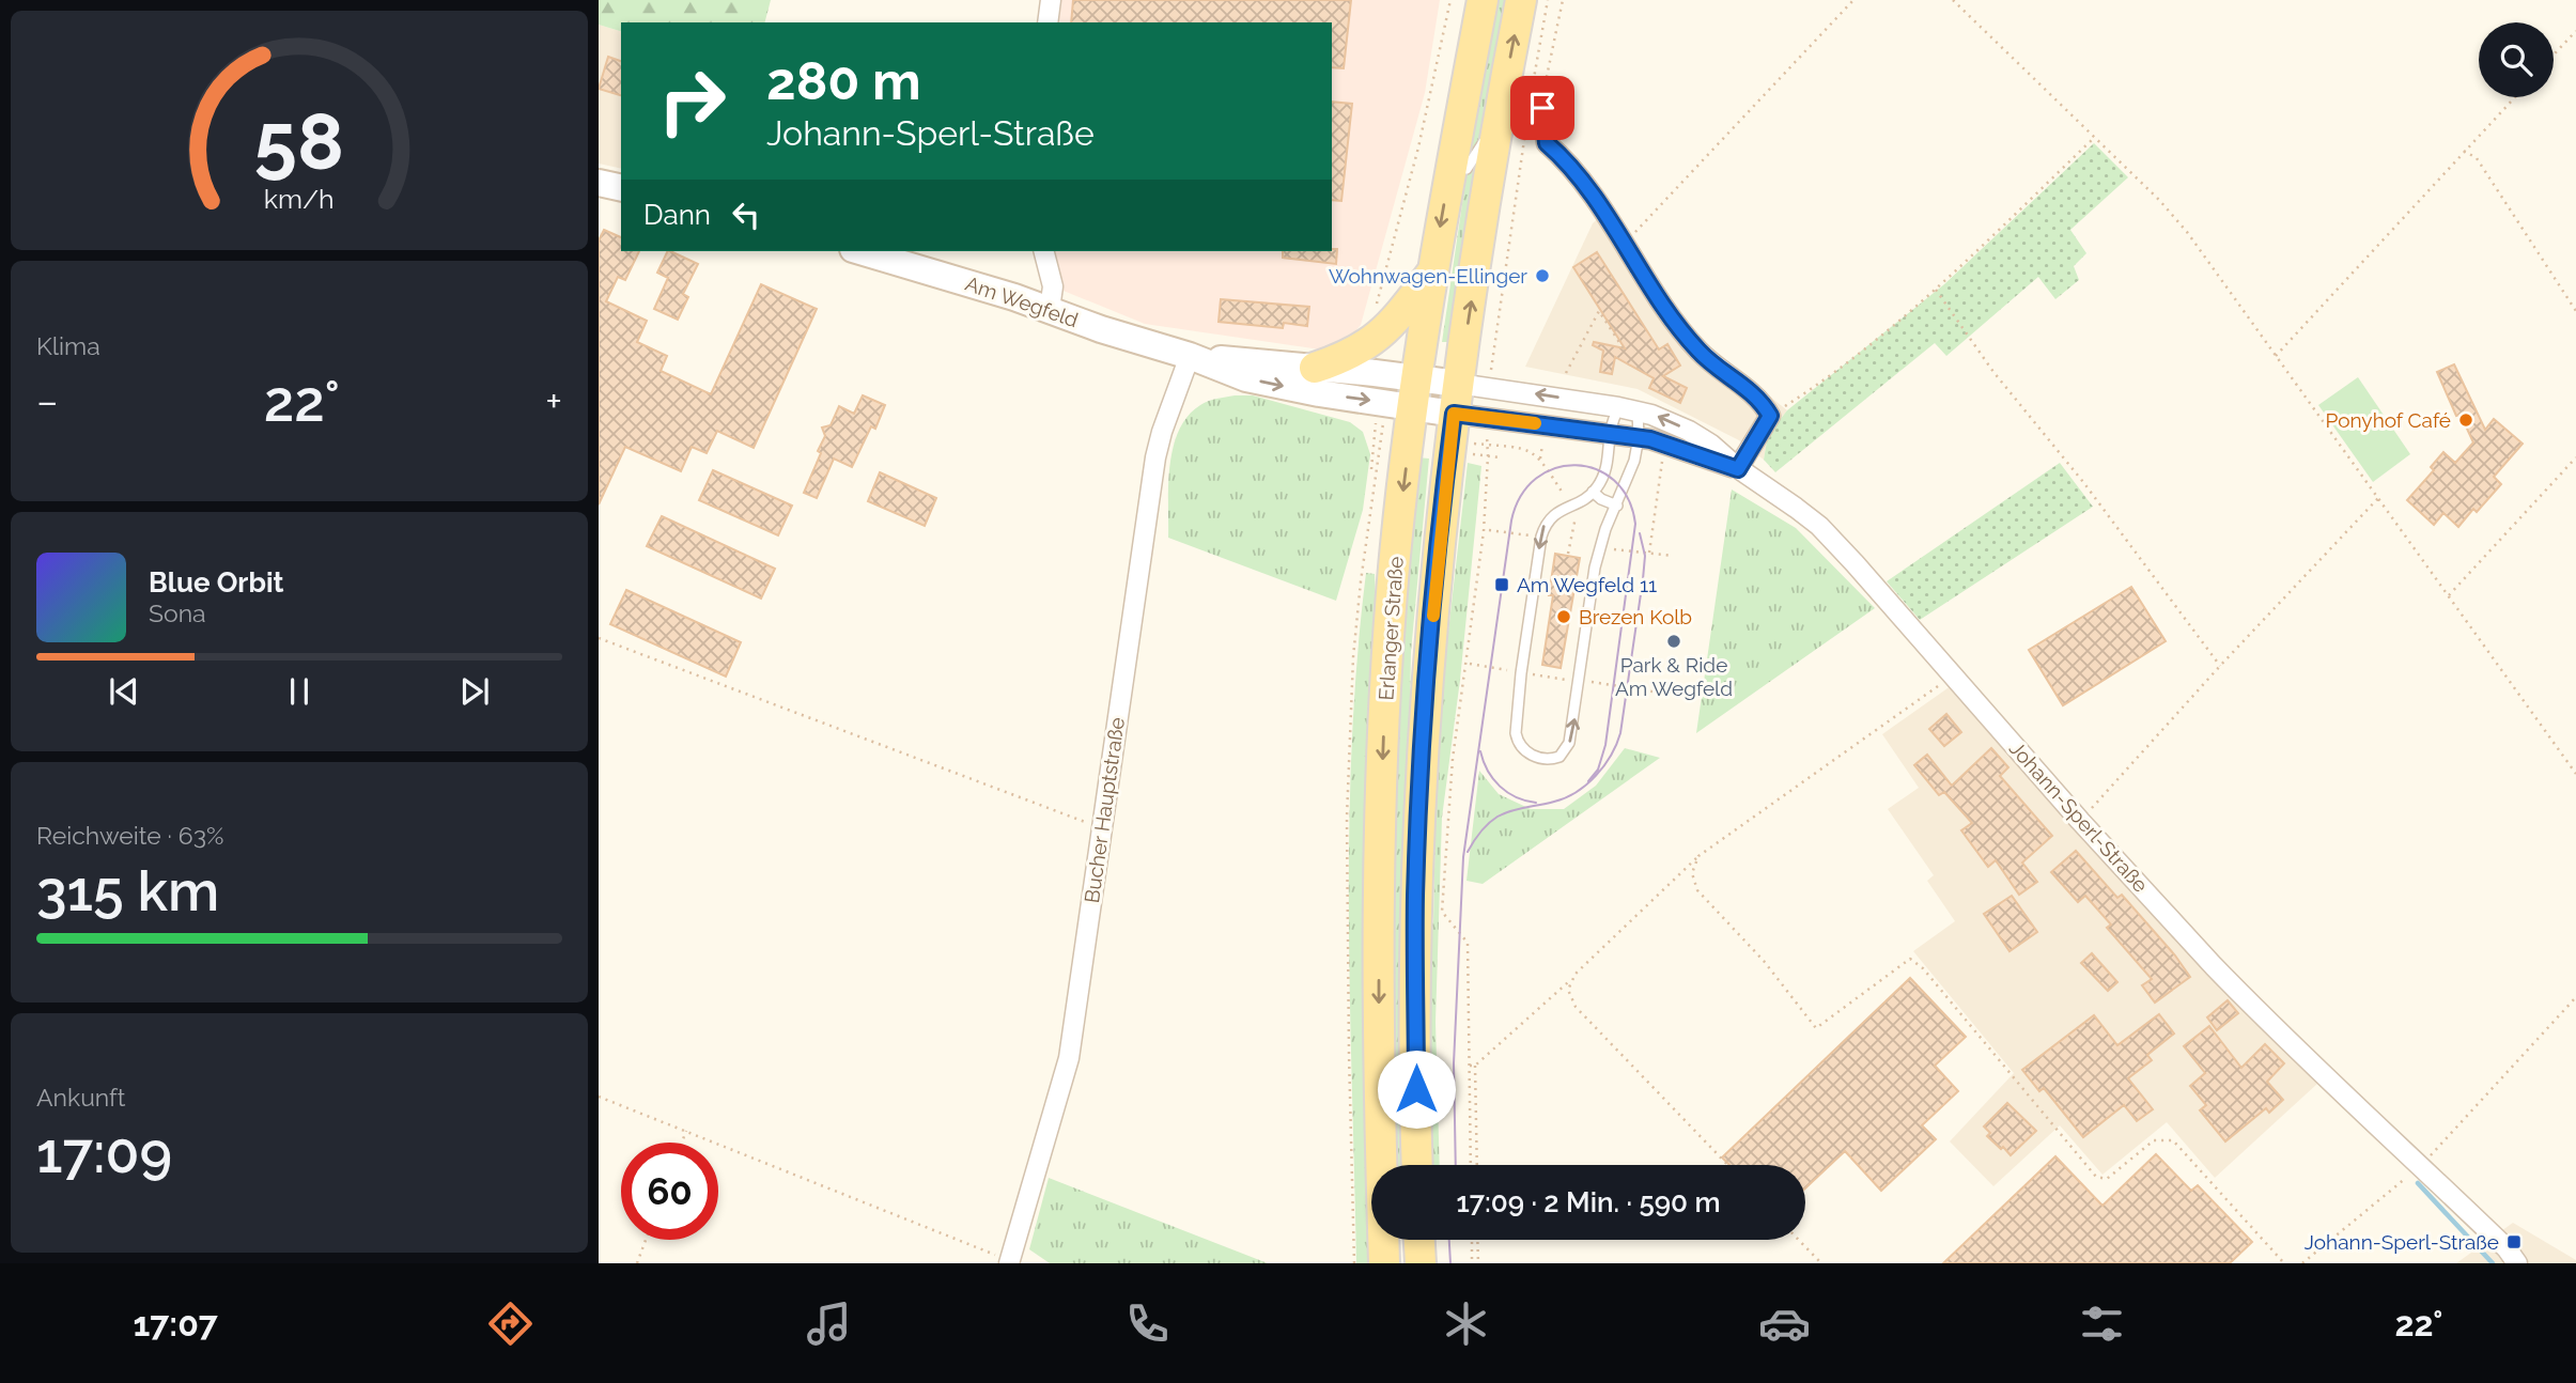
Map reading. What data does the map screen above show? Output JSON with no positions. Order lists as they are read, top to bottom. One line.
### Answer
{"streets":{"main road":["Erlanger Straße"],"street":["Am Wegfeld","Bucher Hauptstraße","Johann-Sperl-Straße"]},"crossings":[["Am Wegfeld","Erlanger Straße"],["Am Wegfeld","Bucher Hauptstraße"],["Am Wegfeld","Johann-Sperl-Straße"],["Erlanger Straße","Johann-Sperl-Straße"]],"places":{"other":["Wohnwagen-Ellinger","Ponyhof Café","Brezen Kolb","Park & Ride Am Wegfeld"],"transit":["Am Wegfeld 11","Johann-Sperl-Straße"]},"page":{"turn":["280 m","Johann-Sperl-Straße"],"then":"Dann","tile":["Klima",["Reichweite · 63%","315 km"],["Ankunft","17:09"]],"heat":["−","22°","+"],"song":["Blue Orbit","Sona"],"limit":"60","trip":"17:09 · 2 Min. · 590 m","tabs":["17:07","22°"],"gauge":["58","km/h"]}}
